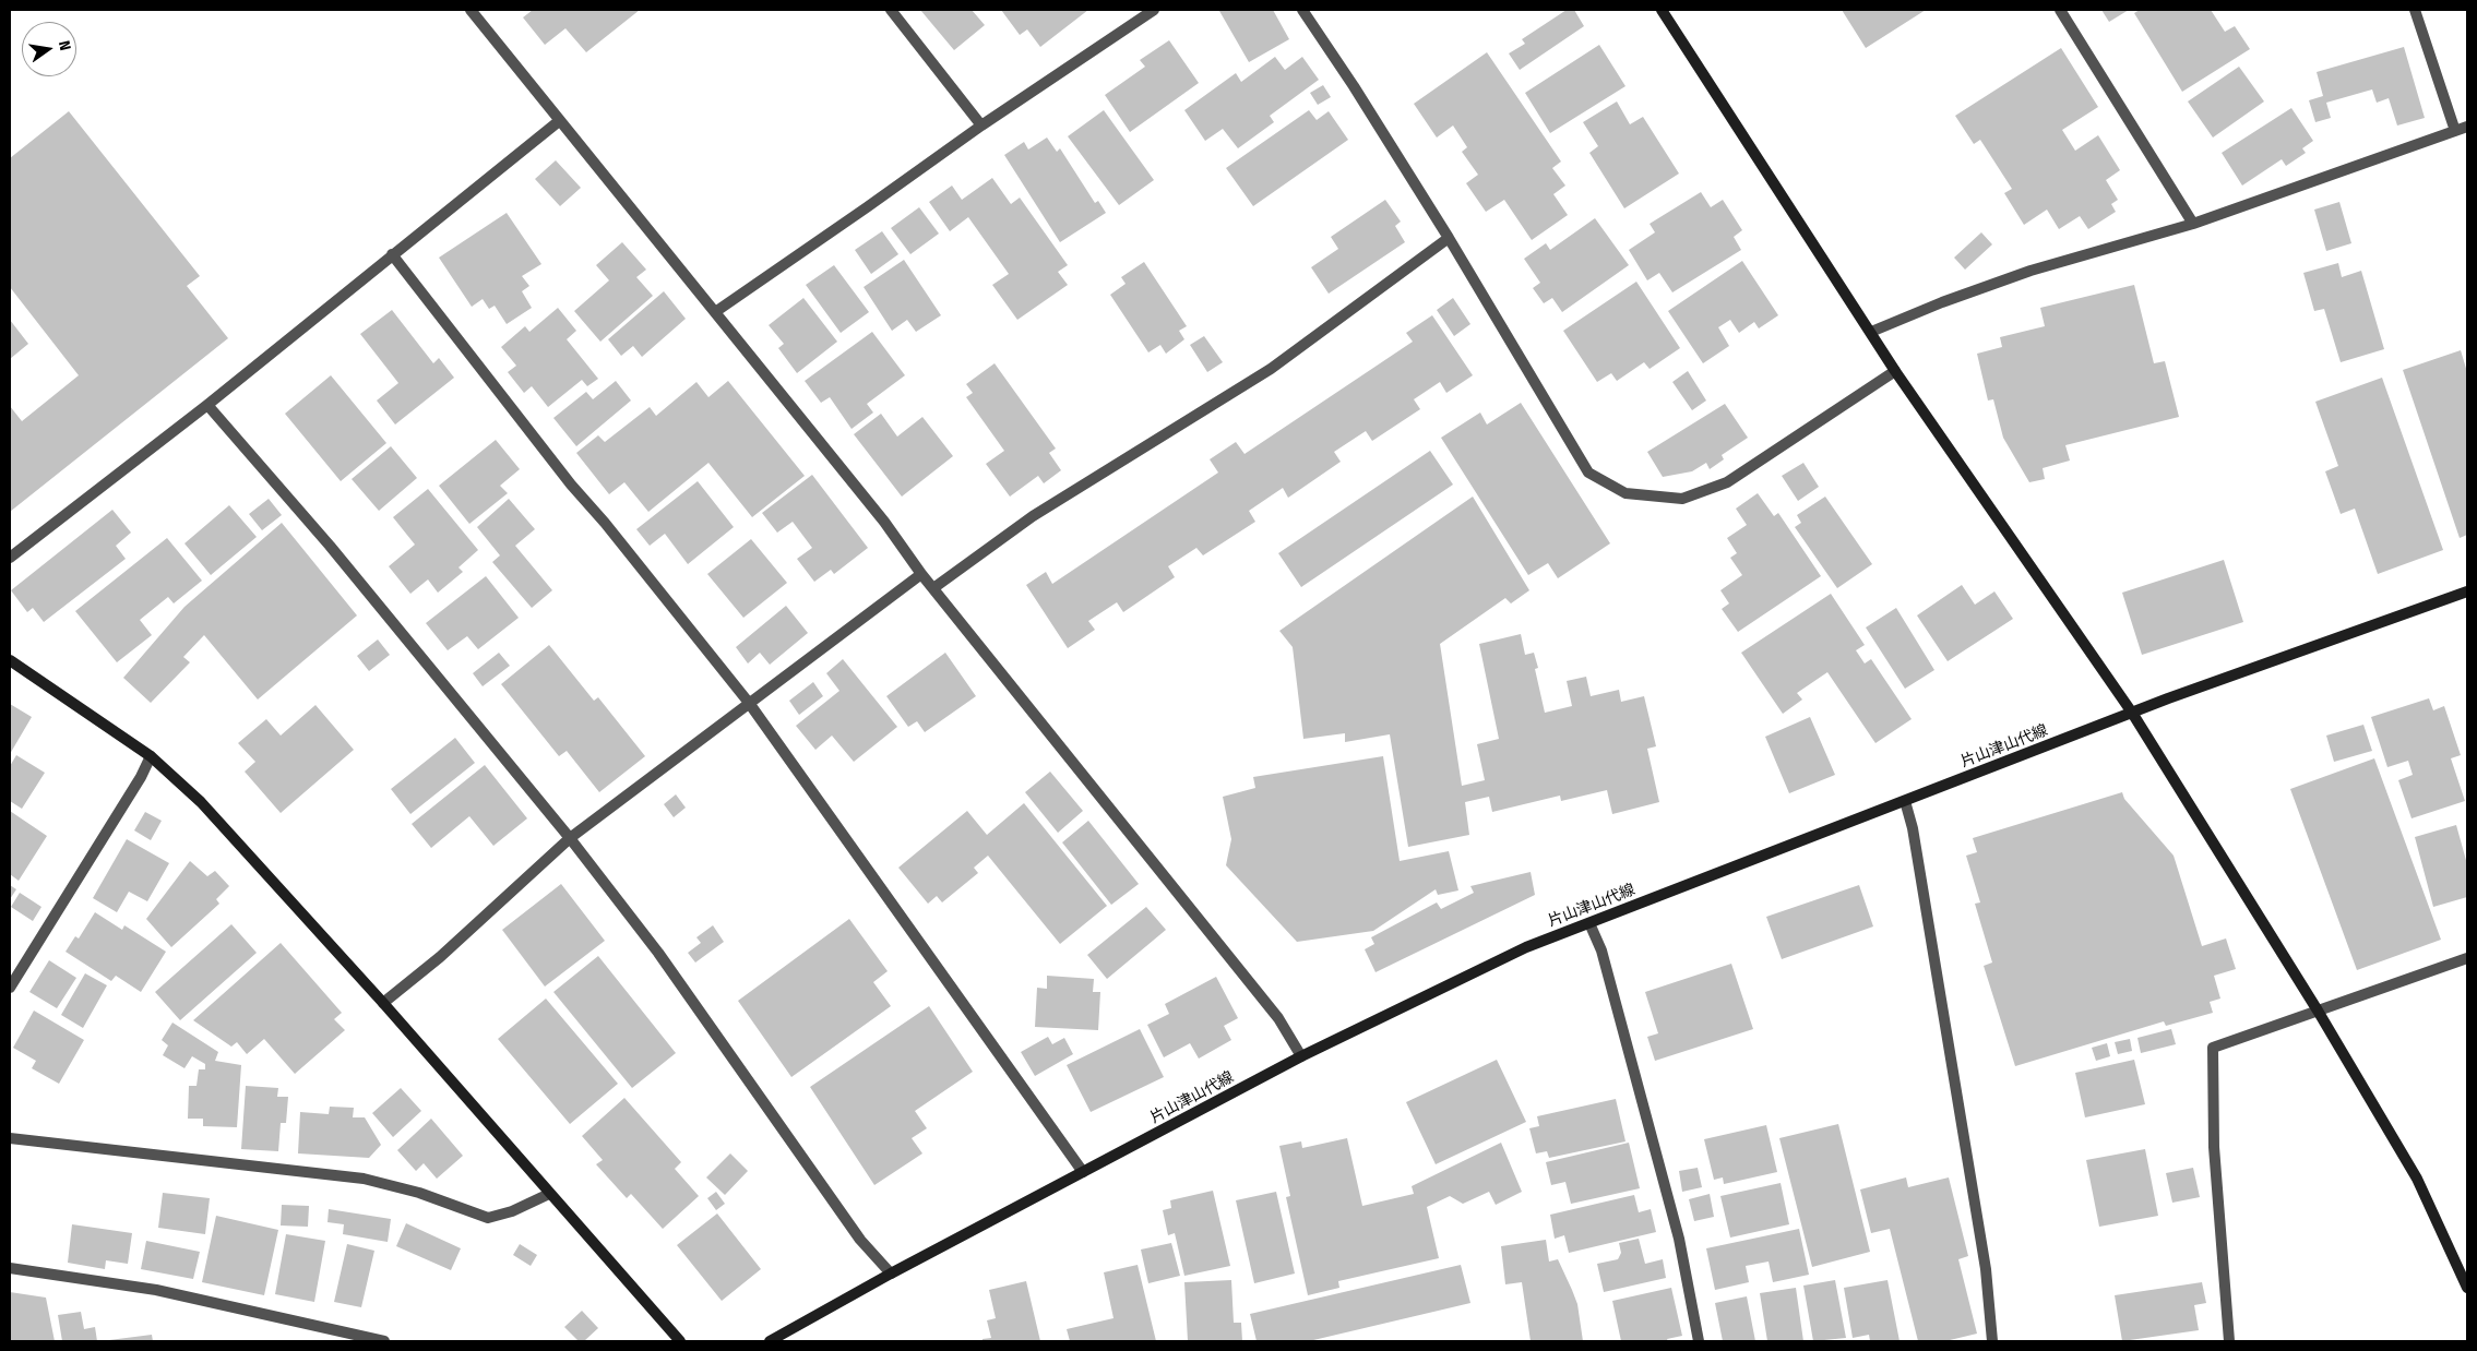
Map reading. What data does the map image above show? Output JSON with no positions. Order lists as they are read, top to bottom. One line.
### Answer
{"streets":{"street":["片山津山代線"]},"north":"right"}
